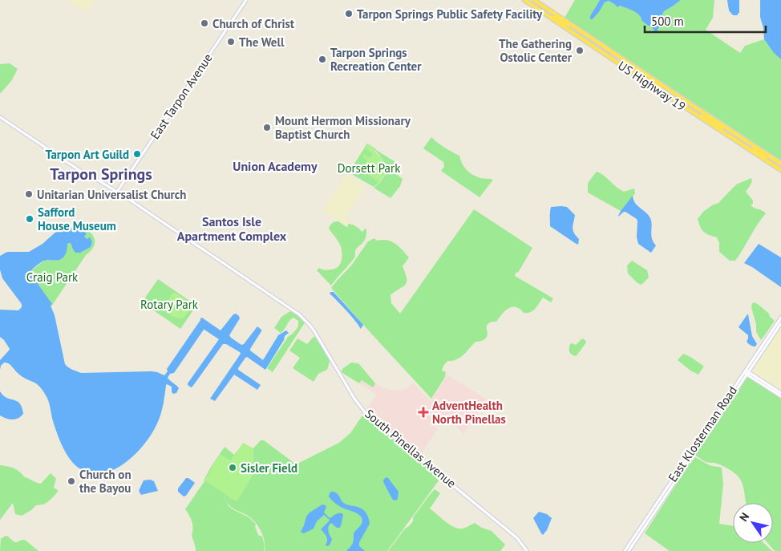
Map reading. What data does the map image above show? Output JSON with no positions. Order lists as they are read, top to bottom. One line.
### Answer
{"streets":{"highway":["US Highway 19"],"main road":["East Tarpon Avenue","East Klosterman Road","South Pinellas Avenue"]},"crossings":[["East Tarpon Avenue","South Pinellas Avenue"]],"districts":["Union Academy","Tarpon Springs","Santos Isle Apartment Complex"],"parks":["Dorsett Park","Craig Park","Rotary Park"],"places":{"other":["Tarpon Springs Public Safety Facility","Church of Christ","The Well","The Gathering Ostolic Center","Tarpon Springs Recreation Center","Mount Hermon Missionary Baptist Church","Tarpon Art Guild","Unitarian Universalist Church","Safford House Museum","Sisler Field","Church on the Bayou"],"health":["AdventHealth North Pinellas"]},"scale_bar":"500 m","north":"top left"}
